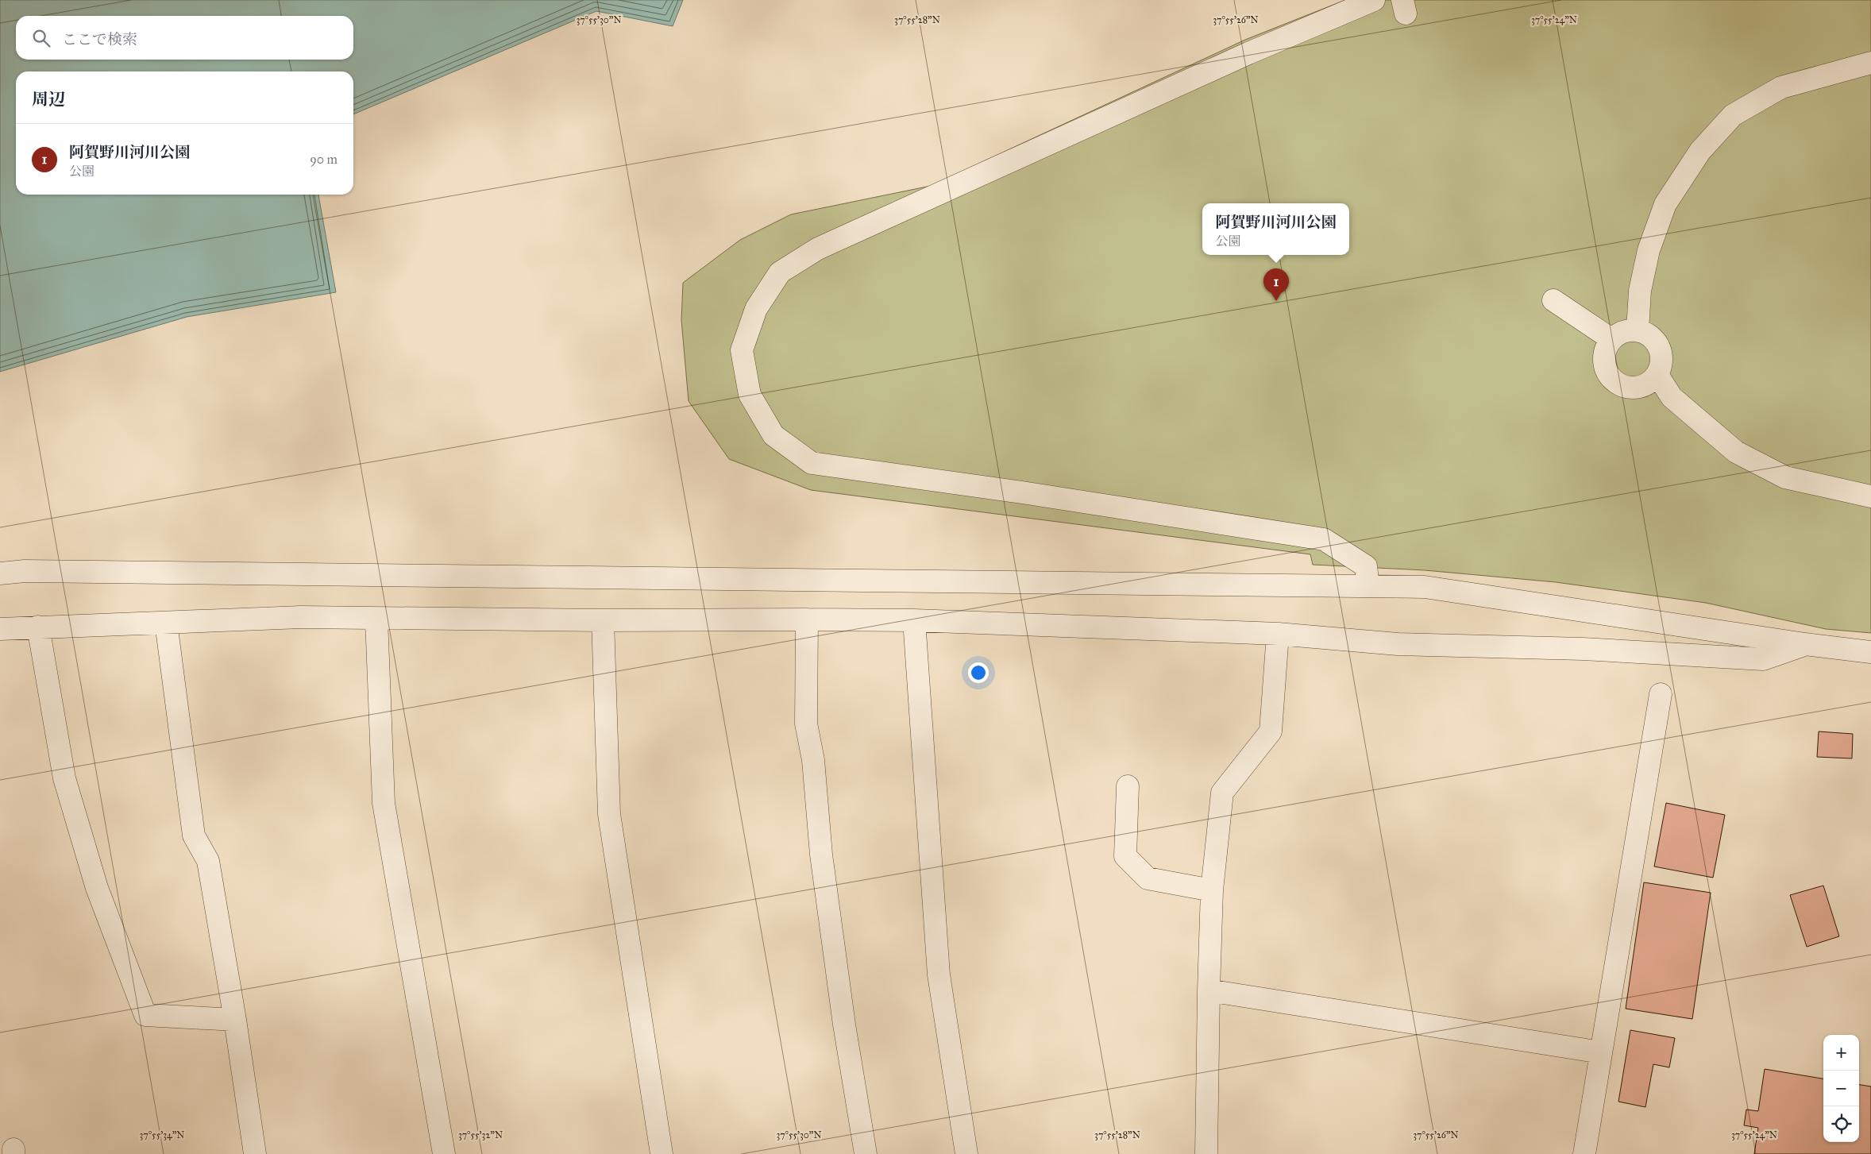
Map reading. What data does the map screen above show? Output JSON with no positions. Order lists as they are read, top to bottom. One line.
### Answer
{"page":{"search":"ここで検索","heading":"周辺","list":[{"mark":"1","name":"阿賀野川河川公園","note":"公園","value":"90 m"}],"popup":["阿賀野川河川公園","公園"],"pins":"1","map_buttons":["+","−"]},"coordinates":["37°55'30\"N","37°55'28\"N","37°55'26\"N","37°55'24\"N","37°55'34\"N","37°55'32\"N"]}
